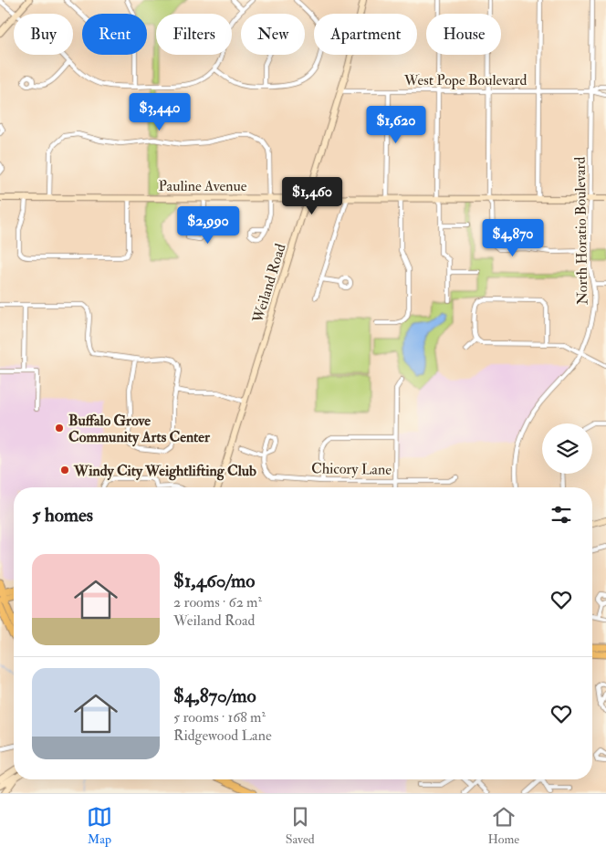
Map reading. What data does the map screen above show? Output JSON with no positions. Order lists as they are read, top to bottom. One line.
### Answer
{"streets":{"street":["West Pope Boulevard","Pauline Avenue","North Horatio Boulevard","Weiland Road","Chicory Lane"]},"crossings":[["West Pope Boulevard","North Horatio Boulevard"],["West Pope Boulevard","Weiland Road"],["Pauline Avenue","North Horatio Boulevard"],["Pauline Avenue","Weiland Road"]],"places":["Buffalo Grove Community Arts Center","Windy City Weightlifting Club"],"page":{"chip":["Buy","Rent","Filters","New","Apartment","House"],"price":["$3,440","$1,620","$1,460","$2,990","$4,870"],"heading":"5 homes","list":[{"name":"$1,460/mo","note":"2 rooms · 62 m² · Weiland Road"},{"name":"$4,870/mo","note":"5 rooms · 168 m² · Ridgewood Lane"}],"tabs":["Map","Saved","Home"]}}
